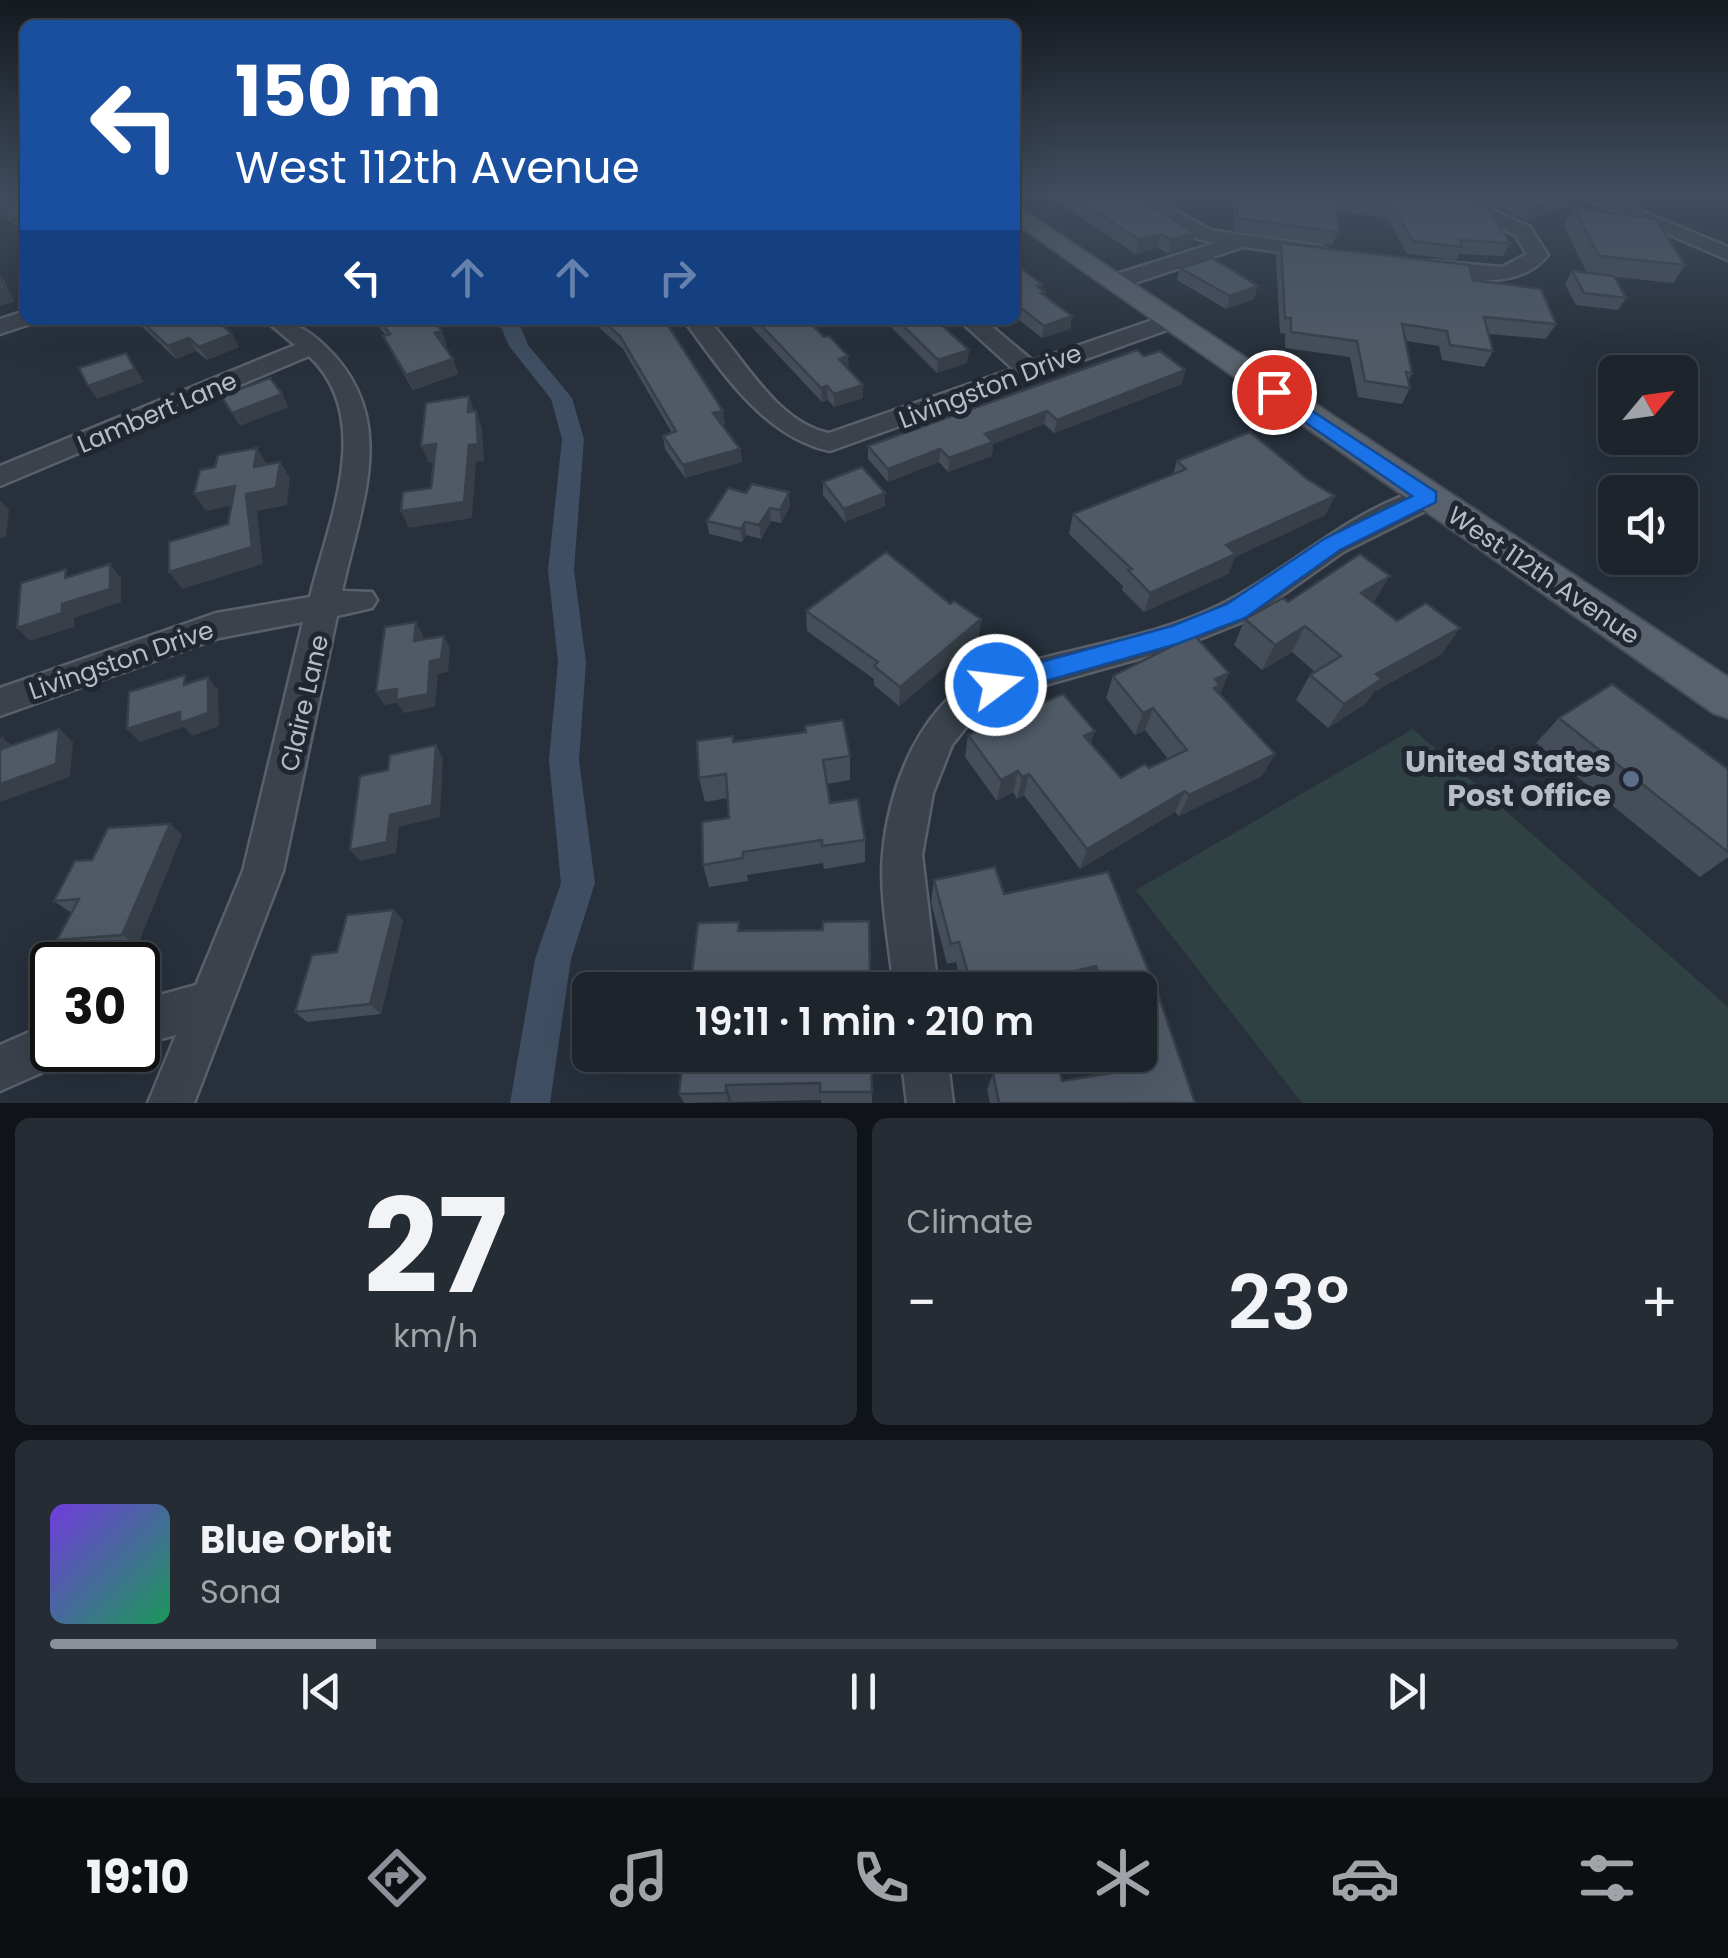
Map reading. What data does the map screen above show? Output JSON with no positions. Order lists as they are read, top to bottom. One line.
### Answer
{"streets":{"main road":["West 112th Avenue"],"street":["Livingston Drive","Lambert Lane","Claire Lane"]},"crossings":[["Livingston Drive","West 112th Avenue"],["Livingston Drive","Claire Lane"],["Lambert Lane","Claire Lane"]],"places":["United States Post Office"],"north":"top right","page":{"turn":["150 m","West 112th Avenue"],"limit":"30","trip":"19:11 · 1 min · 210 m","tile":[["27","km/h"],"Climate"],"heat":["−","23°","+"],"song":["Blue Orbit","Sona"],"tabs":"19:10"}}
